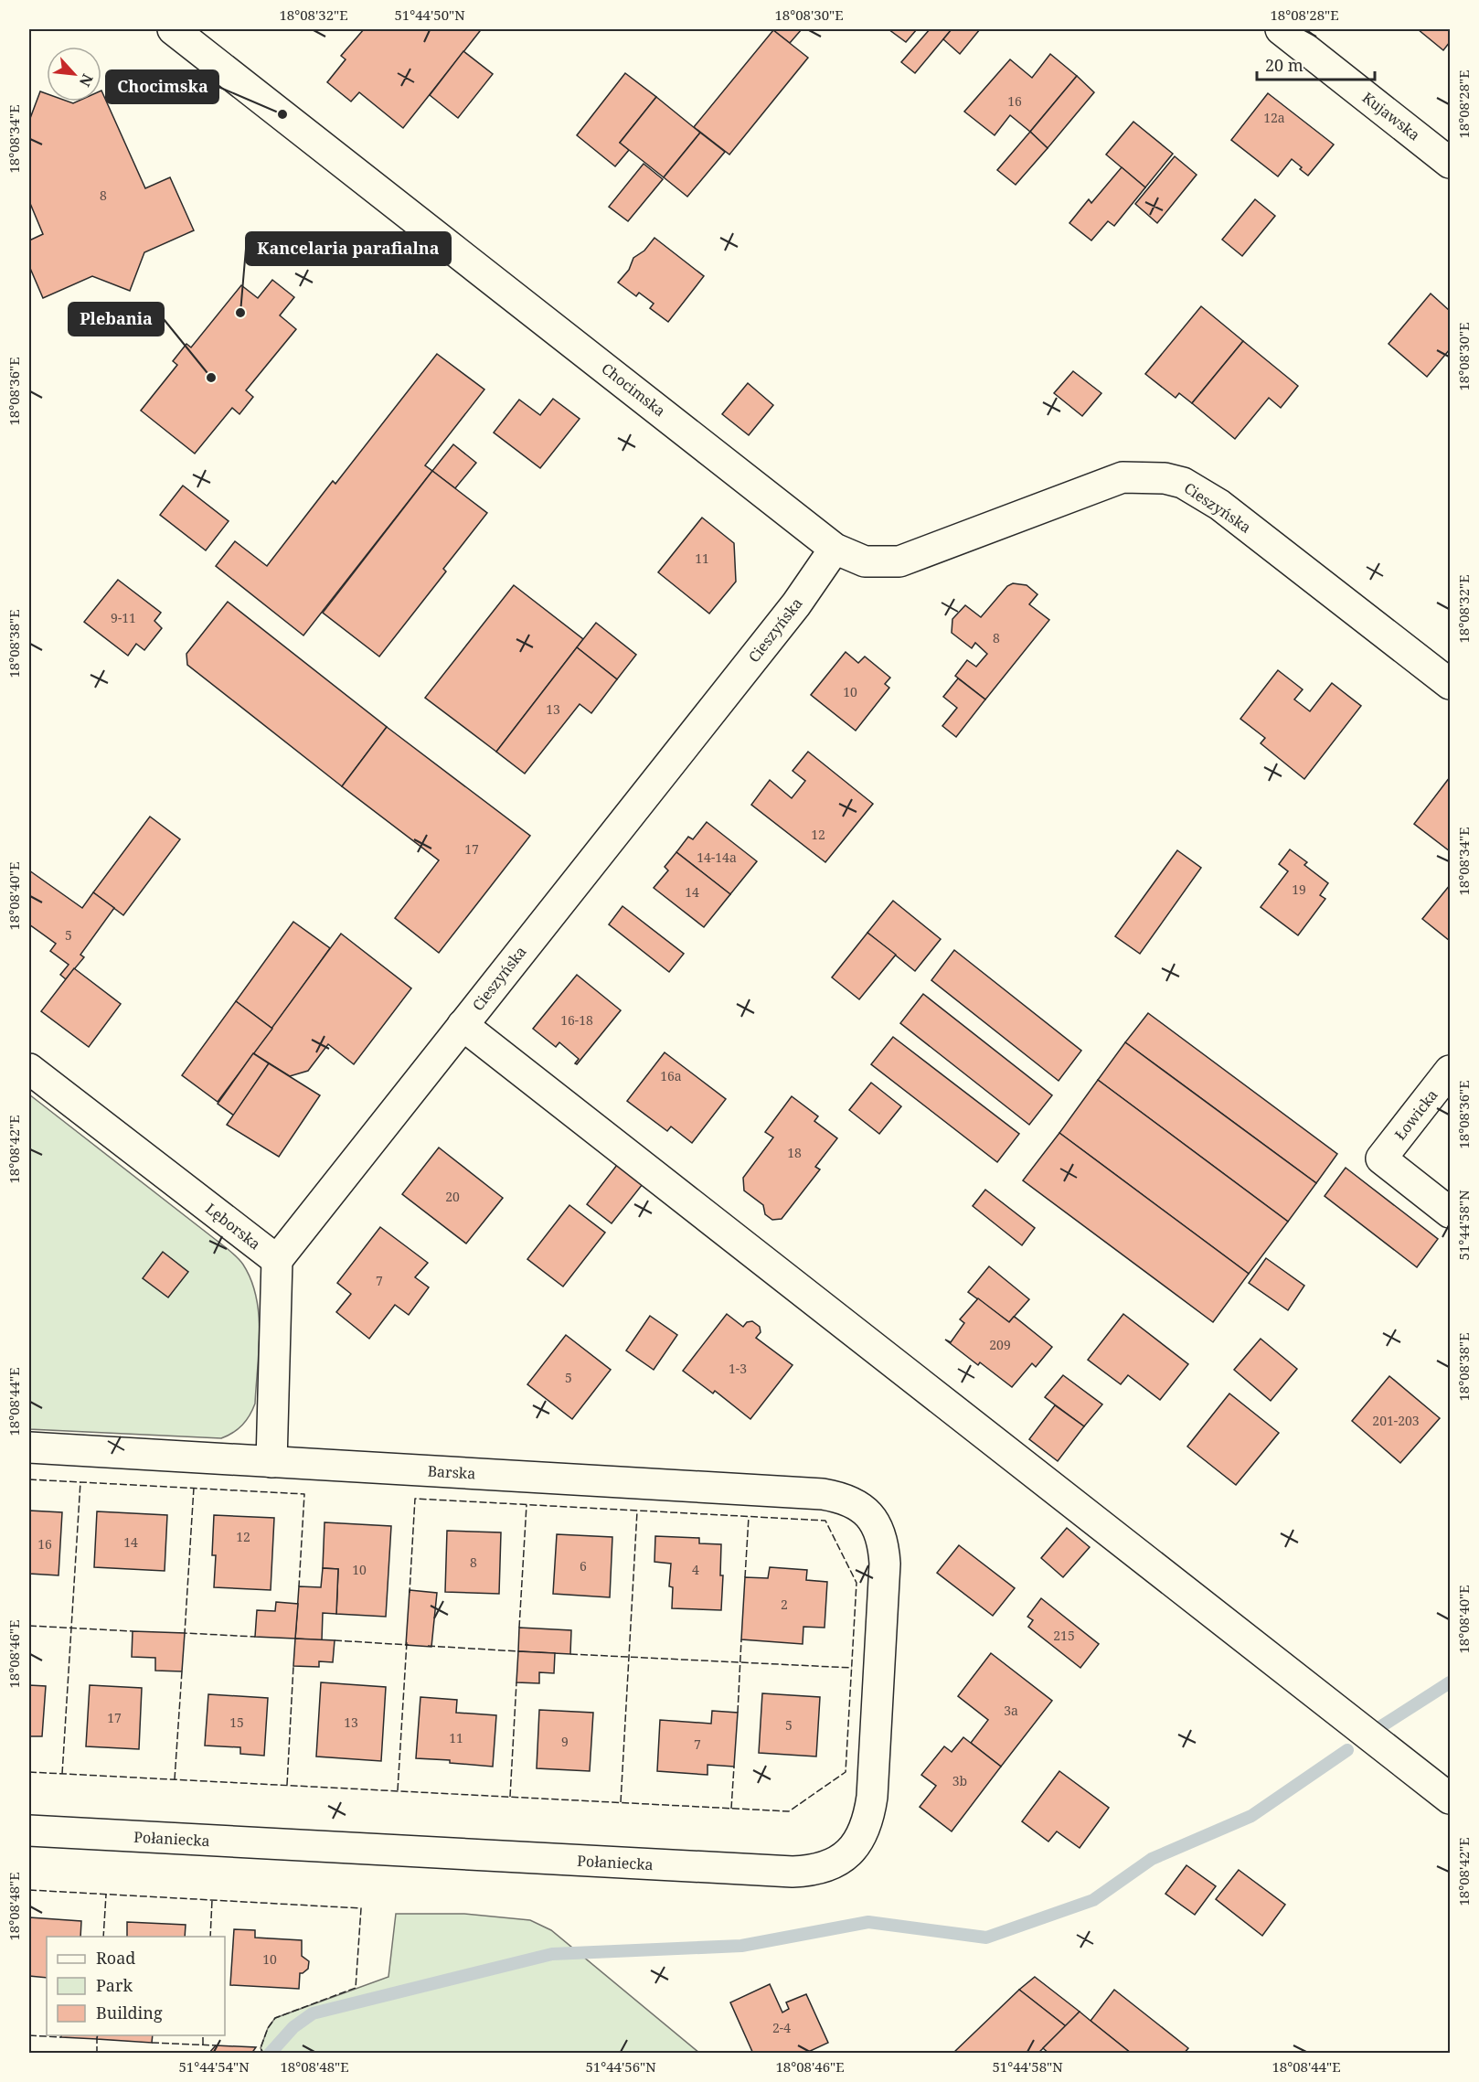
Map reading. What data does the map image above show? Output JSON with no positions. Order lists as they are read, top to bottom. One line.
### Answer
{"streets":{"street":["Kujawska","Chocimska","Cieszyńska","Łowicka","Lęborska","Barska","Połaniecka"]},"crossings":[["Chocimska","Cieszyńska"],["Cieszyńska","Lęborska"],["Barska","Połaniecka"]],"places":["Chocimska","Kancelaria parafialna","Plebania"],"house_numbers":["16","12a","8","11","9-11","8","10","13","12","17","14-14a","19","14","5","16-18","16a","18","20","7","209","1-3","5","201-203","12","14","16","8","6","10","4","2","215","3a","17","15","13","5","11","9","7","3b","10","2-4"],"legend":["Road","Park","Building"],"scale_bar":"20 m","north":"bottom right","coordinates":["18°08'32\"E","51°44'50\"N","18°08'30\"E","18°08'28\"E","18°08'34\"E","18°08'36\"E","18°08'38\"E","18°08'40\"E","18°08'42\"E","51°44'58\"N","18°08'44\"E","18°08'46\"E","18°08'48\"E","51°44'54\"N","51°44'56\"N"]}
